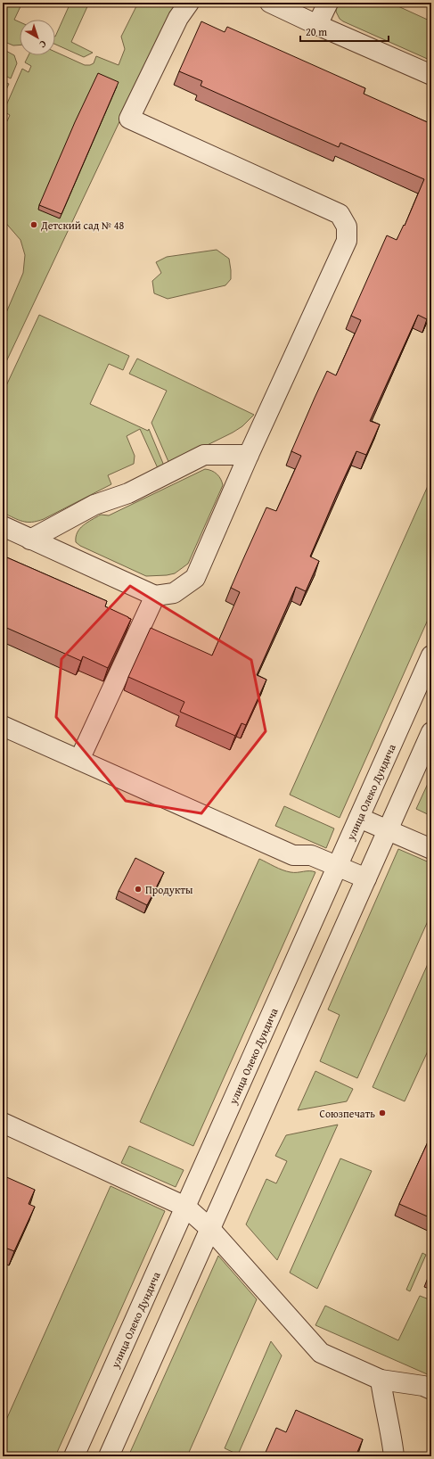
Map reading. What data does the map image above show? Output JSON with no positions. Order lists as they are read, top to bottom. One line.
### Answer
{"streets":{"street":["улица Олеко Дундича"]},"places":["Детский сад № 48","Продукты","Союзпечать"],"scale_bar":"20 m","north":"bottom right"}
